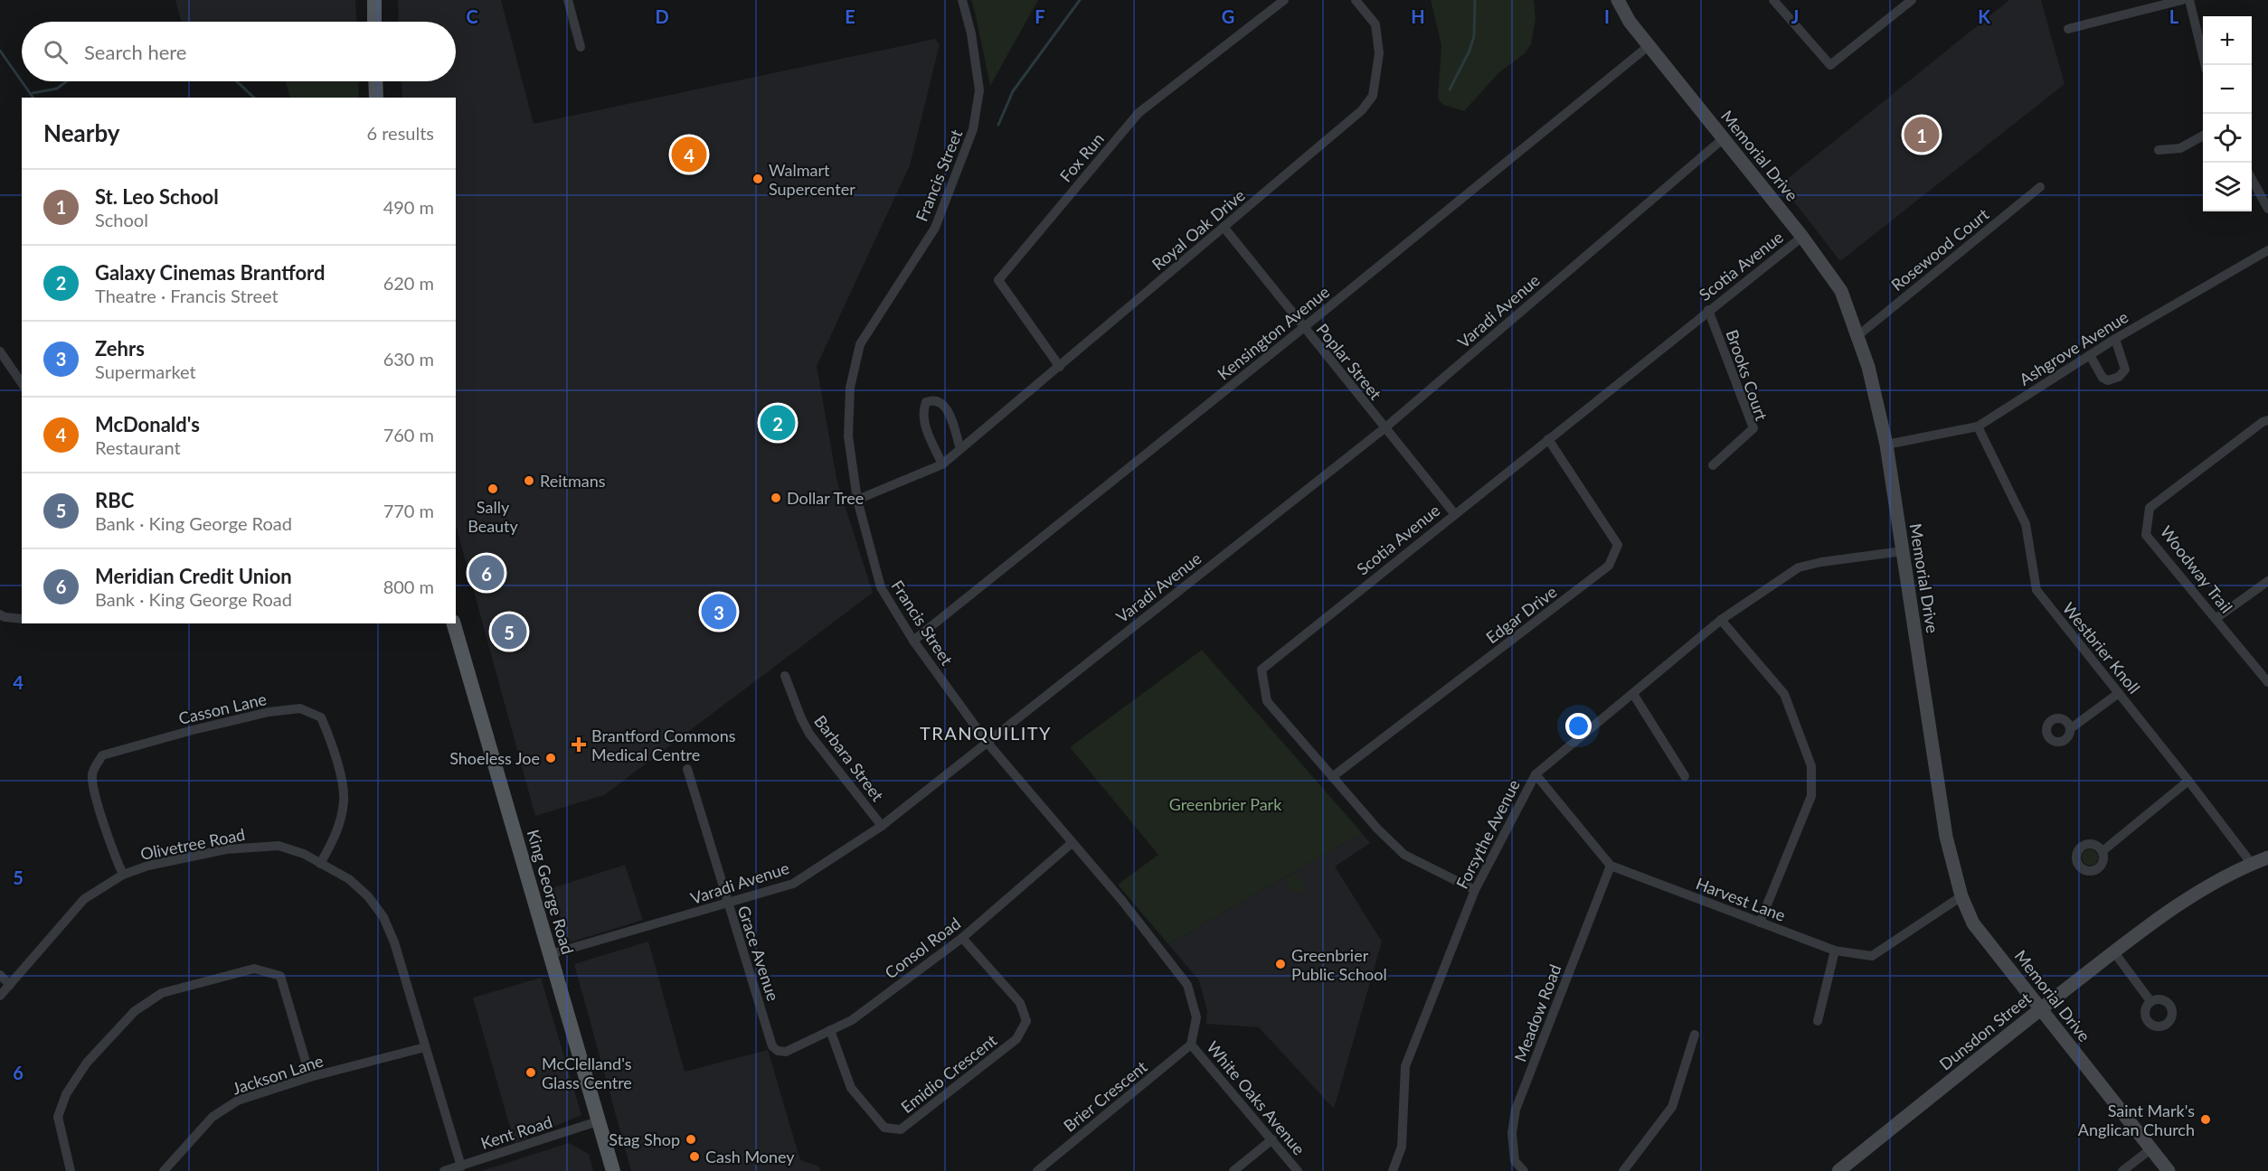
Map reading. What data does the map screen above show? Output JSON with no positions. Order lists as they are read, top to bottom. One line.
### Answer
{"streets":{"main road":["Memorial Drive","King George Road","Dunsdon Street"],"street":["Fox Run","Francis Street","Royal Oak Drive","Rosewood Court","Scotia Avenue","Varadi Avenue","Kensington Avenue","Ashgrove Avenue","Poplar Street","Brooks Court","Woodway Trail","Edgar Drive","Westbrier Knoll","Casson Lane","Barbara Street","Forsythe Avenue","Olivetree Road","Harvest Lane","Consol Road","Grace Avenue","Meadow Road","Emidio Crescent","Jackson Lane","Brier Crescent","White Oaks Avenue","Kent Road"]},"crossings":[["Memorial Drive","Rosewood Court"],["Memorial Drive","Scotia Avenue"],["Memorial Drive","Varadi Avenue"],["Memorial Drive","Kensington Avenue"],["Memorial Drive","Ashgrove Avenue"],["Memorial Drive","Forsythe Avenue"],["Memorial Drive","Harvest Lane"],["Memorial Drive","Dunsdon Street"],["Fox Run","Royal Oak Drive"],["Francis Street","Royal Oak Drive"],["Francis Street","Varadi Avenue"],["Francis Street","Kensington Avenue"],["Francis Street","Consol Road"],["Francis Street","Brier Crescent"],["Francis Street","White Oaks Avenue"],["Royal Oak Drive","Poplar Street"],["Scotia Avenue","Poplar Street"],["Scotia Avenue","Brooks Court"],["Scotia Avenue","Edgar Drive"],["Scotia Avenue","Forsythe Avenue"],["Varadi Avenue","Poplar Street"],["Varadi Avenue","Barbara Street"],["Varadi Avenue","King George Road"],["Varadi Avenue","Grace Avenue"],["Kensington Avenue","Poplar Street"],["Ashgrove Avenue","Westbrier Knoll"],["Westbrier Knoll","Dunsdon Street"],["Casson Lane","Olivetree Road"],["Forsythe Avenue","Harvest Lane"],["Olivetree Road","Jackson Lane"],["Olivetree Road","Kent Road"],["King George Road","Kent Road"],["Harvest Lane","Meadow Road"],["Consol Road","Grace Avenue"],["Consol Road","Emidio Crescent"],["Brier Crescent","White Oaks Avenue"]],"districts":["TRANQUILITY"],"parks":["Greenbrier Park"],"places":{"other":["Walmart Supercenter","Reitmans","Sally Beauty","Dollar Tree","Shoeless Joe","Greenbrier Public School","McClelland's Glass Centre","Saint Mark's Anglican Church","Stag Shop","Cash Money"],"health":["Brantford Commons Medical Centre"]},"page":{"map_buttons":["+","−"],"search":"Search here","heading":["Nearby","6 results"],"pins":["1","4","2","6","3","5"],"list":[{"mark":"1","name":"St. Leo School","note":"School","value":"490 m"},{"mark":"2","name":"Galaxy Cinemas Brantford","note":"Theatre · Francis Street","value":"620 m"},{"mark":"3","name":"Zehrs","note":"Supermarket","value":"630 m"},{"mark":"4","name":"McDonald's","note":"Restaurant","value":"760 m"},{"mark":"5","name":"RBC","note":"Bank · King George Road","value":"770 m"},{"mark":"6","name":"Meridian Credit Union","note":"Bank · King George Road","value":"800 m"}]},"grid":{"columns":["C","D","E","F","G","H","I","J","K","L"],"rows":["4","5","6"]}}
